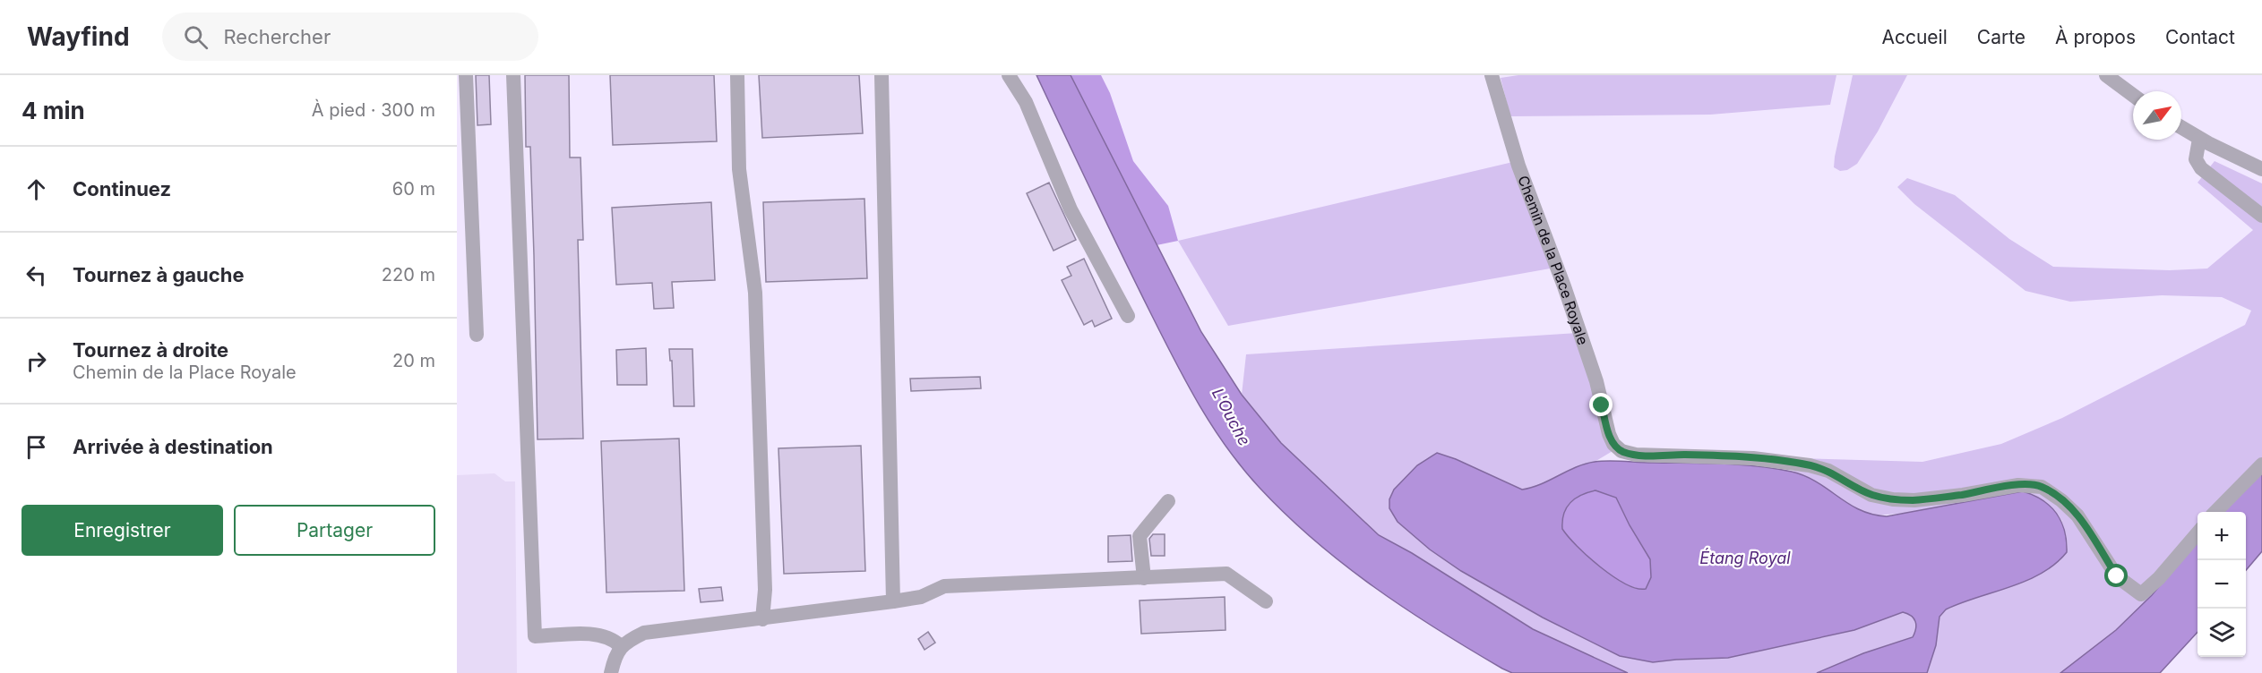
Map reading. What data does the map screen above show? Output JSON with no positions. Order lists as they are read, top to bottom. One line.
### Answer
{"streets":{"street":["Chemin de la Place Royale"]},"water":["L'Ouche","Étang Royal"],"north":"top right","page":{"header":"Wayfind","search":"Rechercher","nav":["Accueil","Carte","À propos","Contact"],"heading":["4 min","À pied · 300 m"],"list":[["Continuez","60 m"],["Tournez à gauche","220 m"],["Tournez à droite","Chemin de la Place Royale","20 m"],"Arrivée à destination"],"buttons":["Enregistrer","Partager"],"map_buttons":["+","−"]}}
